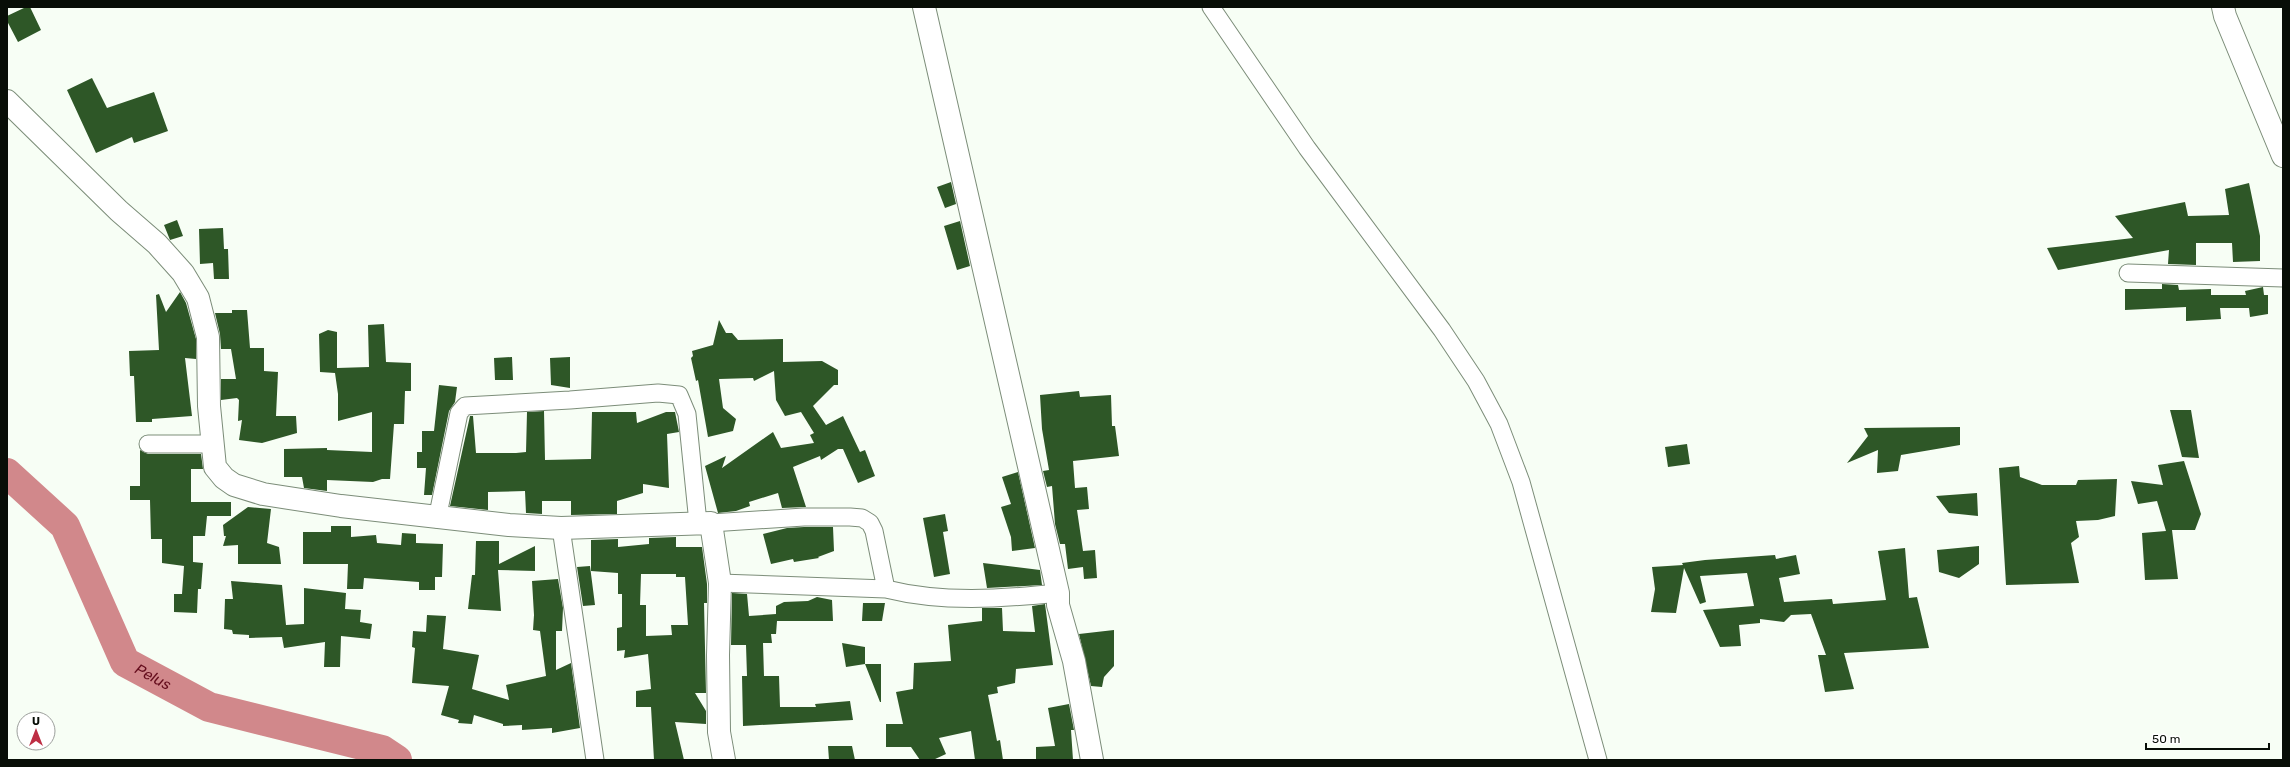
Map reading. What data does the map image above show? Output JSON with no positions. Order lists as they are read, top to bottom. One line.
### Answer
{"water":["Pelus"],"scale_bar":"50 m","north":"top"}
